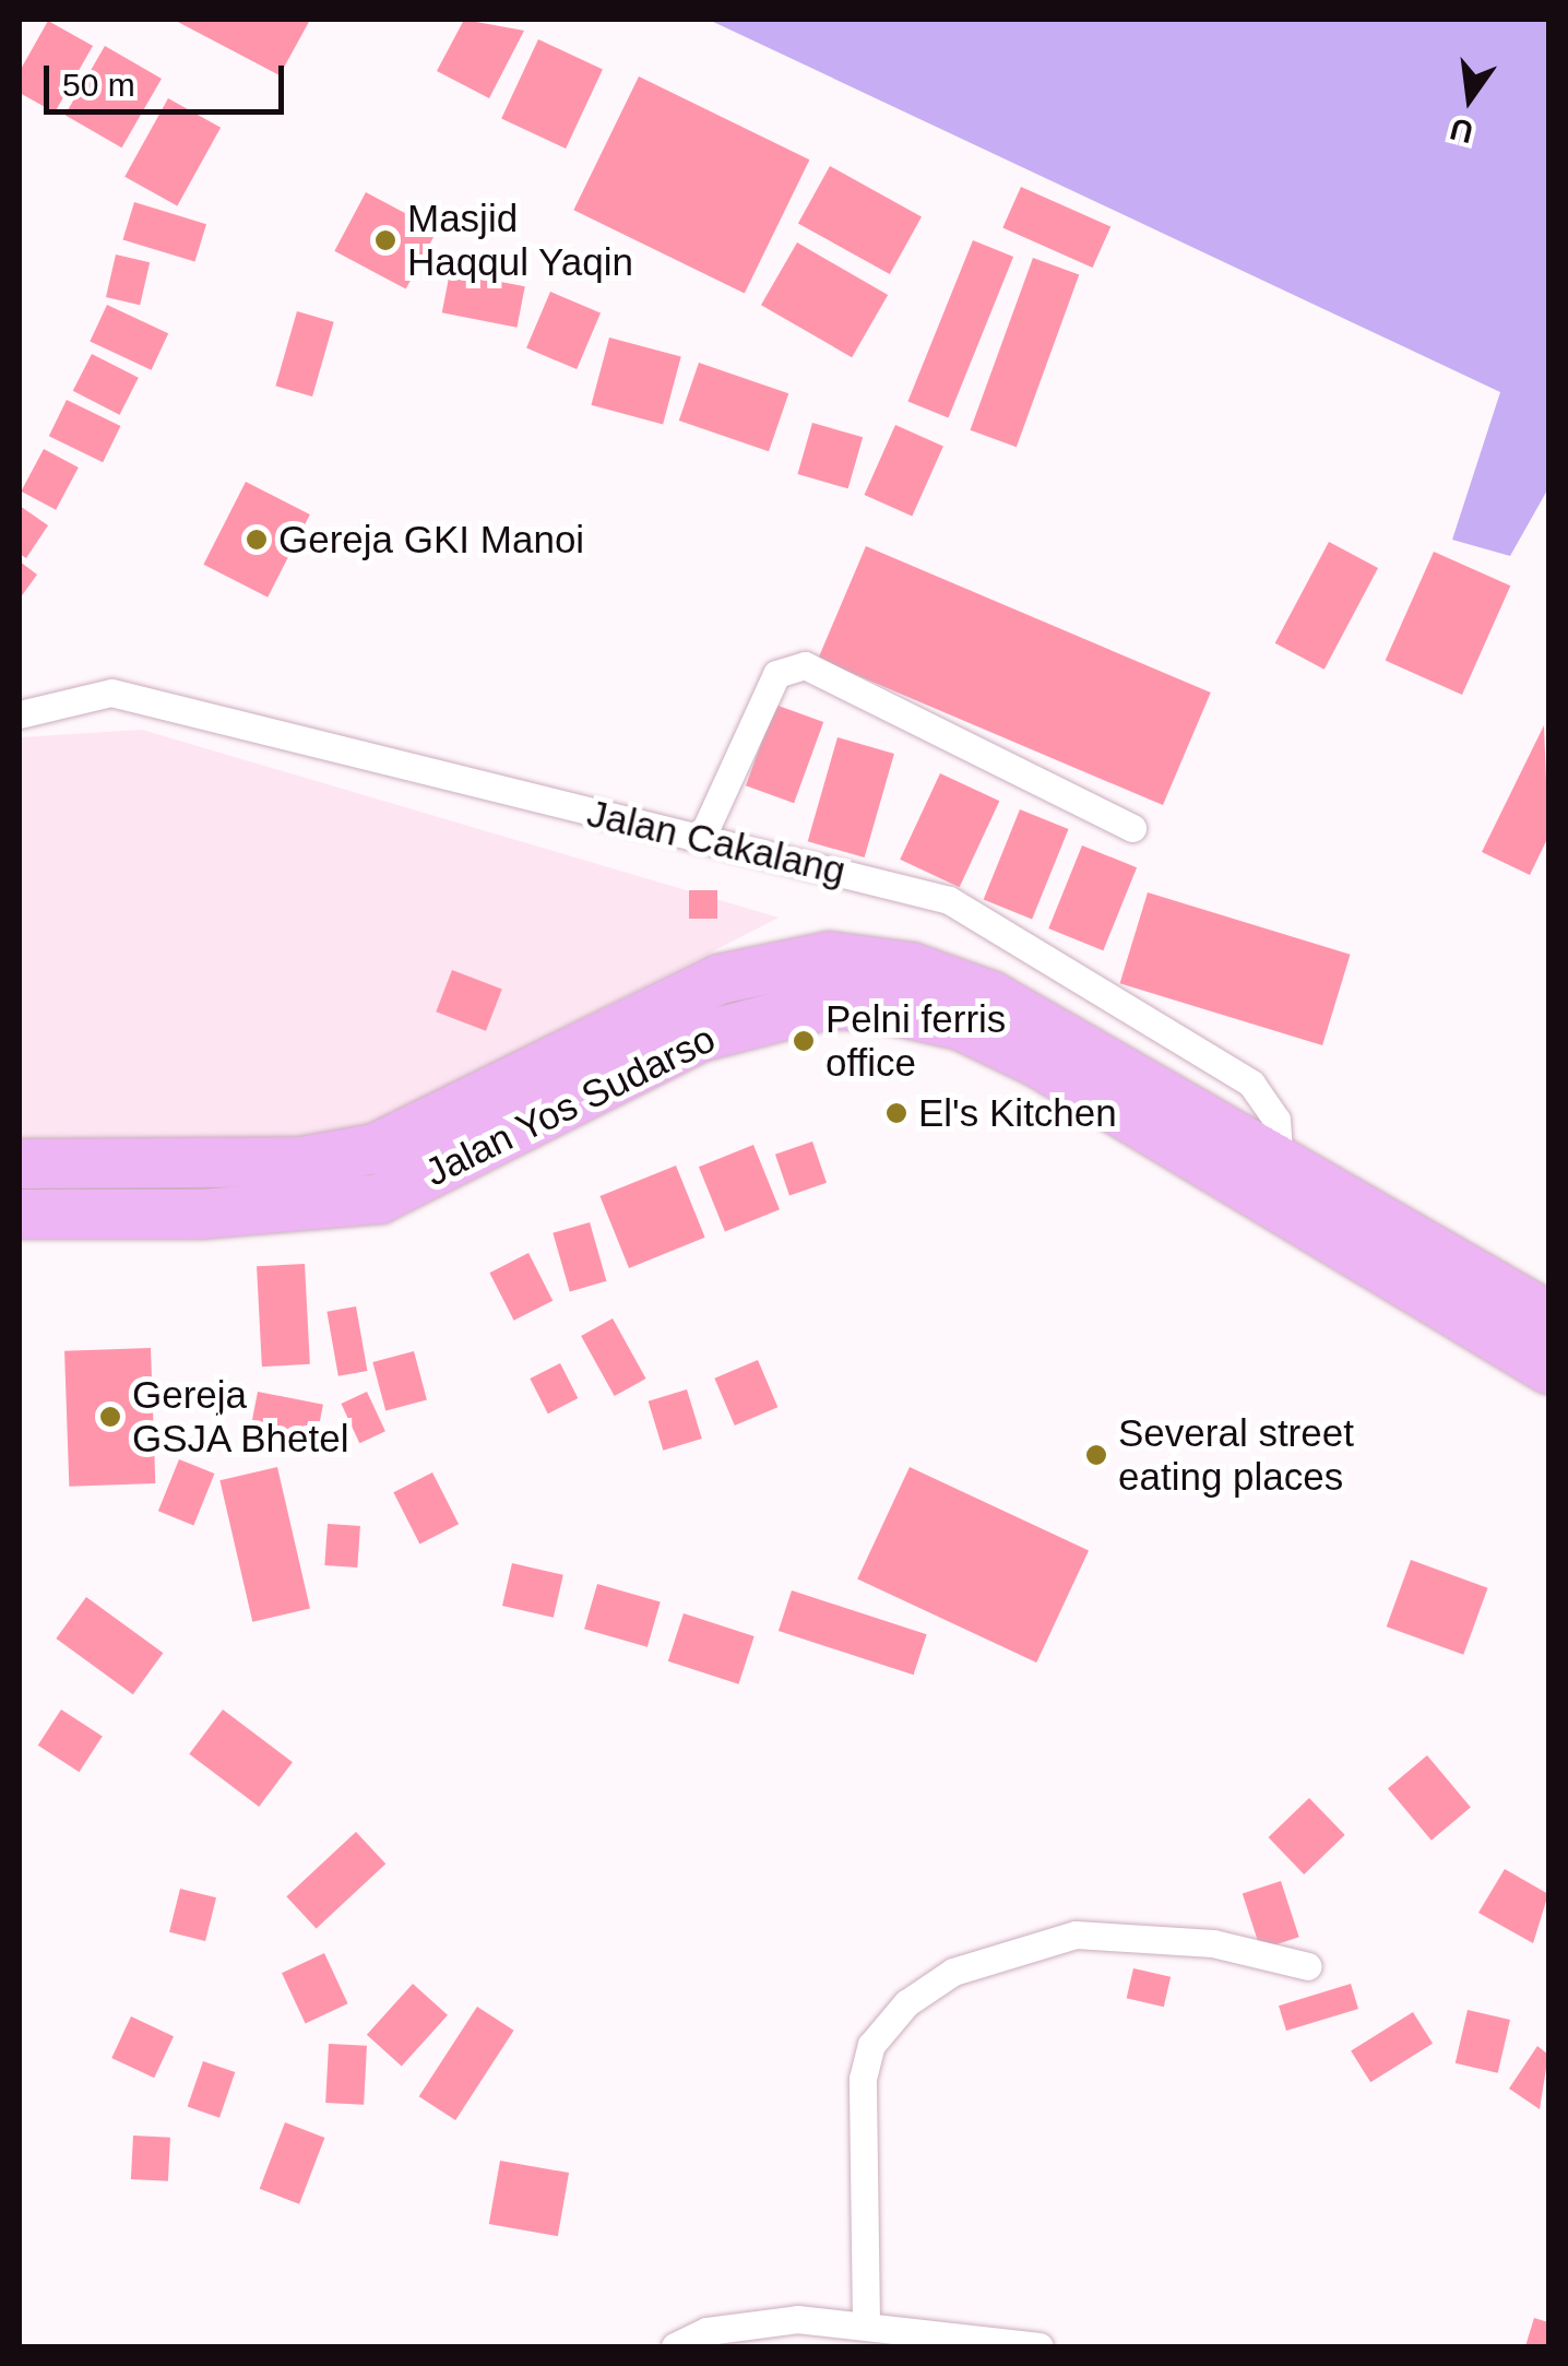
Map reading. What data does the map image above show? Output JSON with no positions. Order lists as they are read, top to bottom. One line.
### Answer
{"streets":{"highway":["Jalan Yos Sudarso"],"street":["Jalan Cakalang"]},"crossings":[["Jalan Cakalang","Jalan Yos Sudarso"]],"places":["Masjid Haqqul Yaqin","Gereja GKI Manoi","Pelni ferris office","El's Kitchen","Gereja GSJA Bhetel","Several street eating places"],"scale_bar":"50 m","north":"bottom"}
